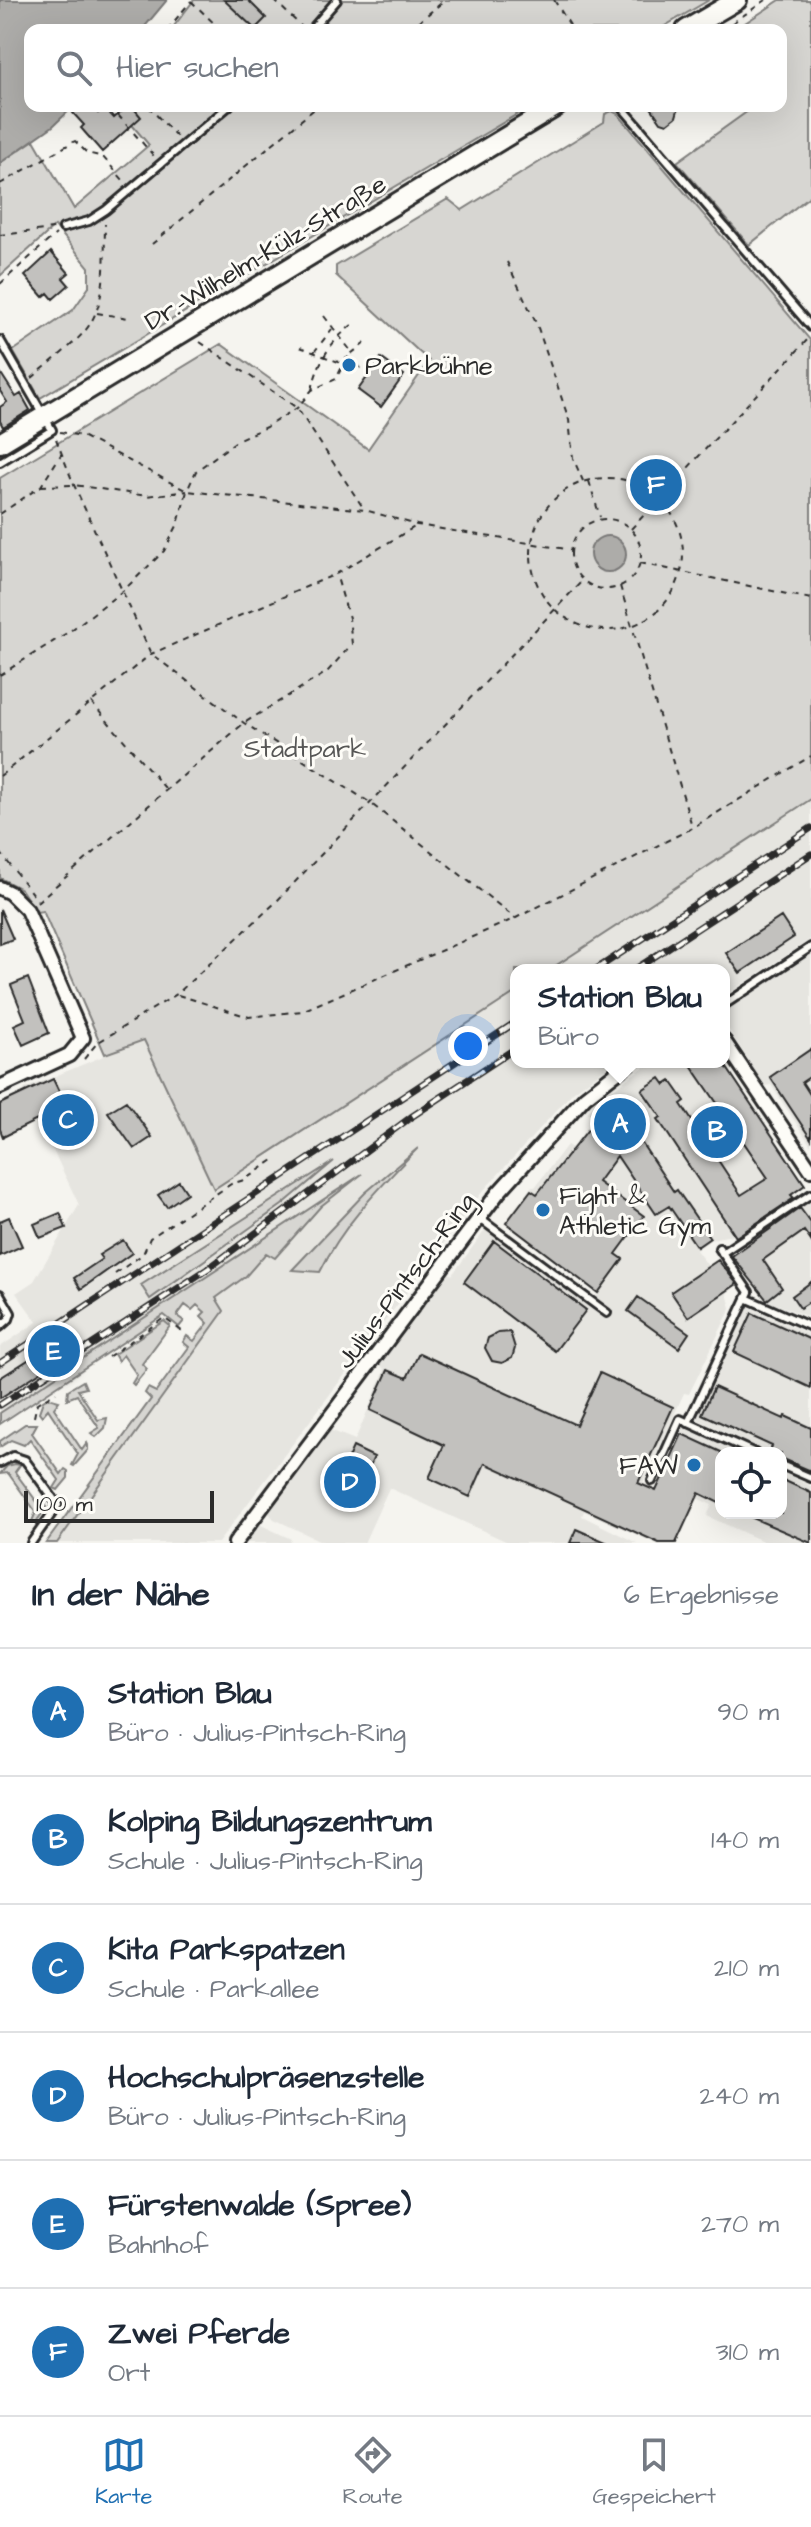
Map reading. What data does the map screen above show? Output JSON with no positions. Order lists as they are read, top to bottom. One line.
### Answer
{"streets":{"main road":["Dr.-Wilhelm-Külz-Straße"],"street":["Julius-Pintsch-Ring"]},"parks":["Stadtpark"],"places":["Parkbühne","Fight & Athletic Gym","FAW"],"scale_bar":"100 m","page":{"search":"Hier suchen","pins":["F","C","A","B","E","D"],"popup":["Station Blau","Büro"],"scale":"100 m","heading":["In der Nähe","6 Ergebnisse"],"list":[{"mark":"A","name":"Station Blau","note":"Büro · Julius-Pintsch-Ring","value":"90 m"},{"mark":"B","name":"Kolping Bildungszentrum","note":"Schule · Julius-Pintsch-Ring","value":"140 m"},{"mark":"C","name":"Kita Parkspatzen","note":"Schule · Parkallee","value":"210 m"},{"mark":"D","name":"Hochschulpräsenzstelle","note":"Büro · Julius-Pintsch-Ring","value":"240 m"},{"mark":"E","name":"Fürstenwalde (Spree)","note":"Bahnhof","value":"270 m"},{"mark":"F","name":"Zwei Pferde","note":"Ort","value":"310 m"}],"nav":["Karte","Route","Gespeichert"]}}
